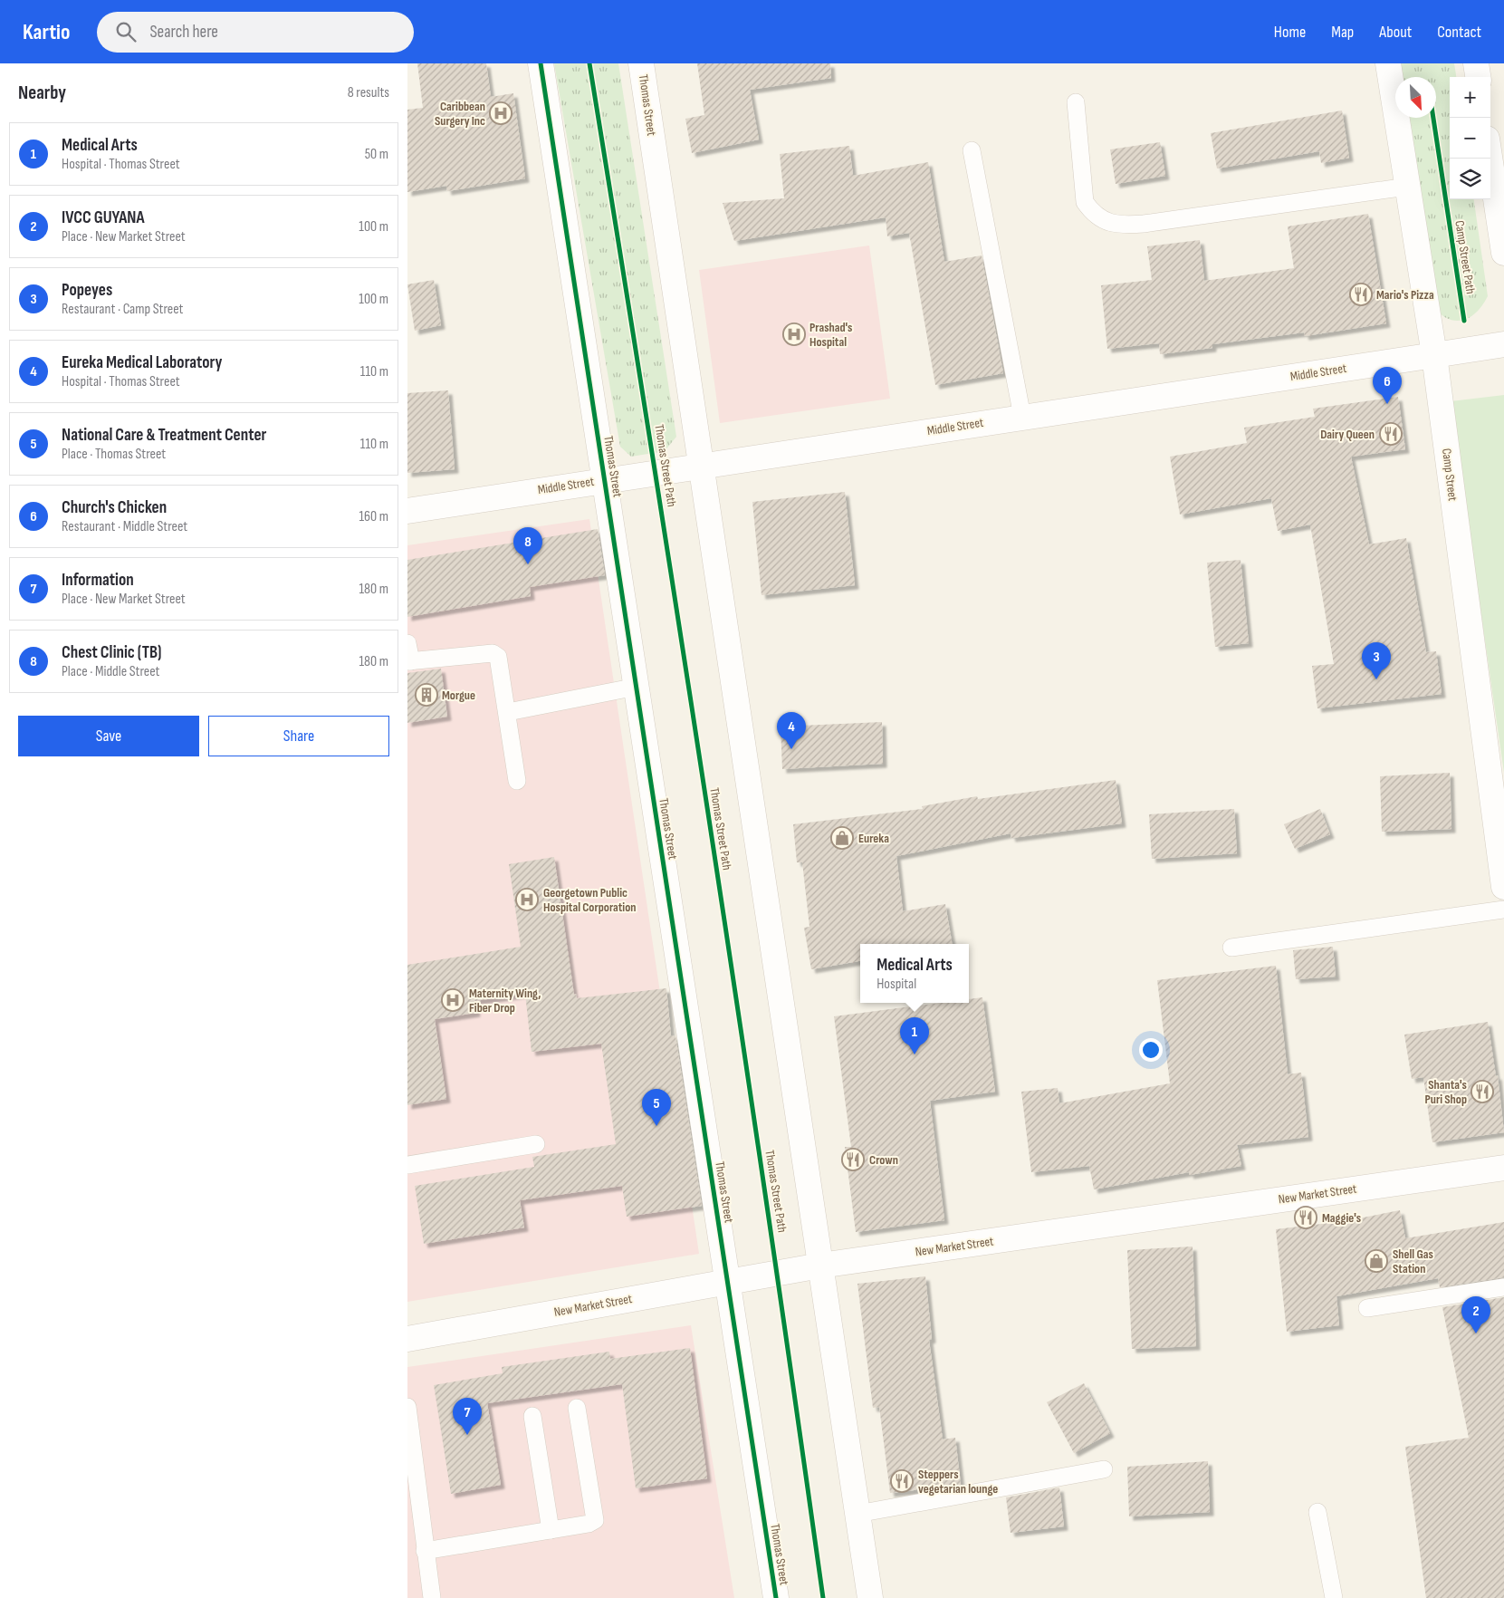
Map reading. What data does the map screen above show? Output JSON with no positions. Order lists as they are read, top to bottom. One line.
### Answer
{"streets":{"street":["Thomas Street","Middle Street","Camp Street","New Market Street"],"cycle path":["Camp Street Path","Thomas Street Path"]},"crossings":[["Thomas Street","Middle Street"],["Thomas Street","New Market Street"],["Middle Street","Camp Street"]],"places":{"hospital":["Caribbean Surgery Inc","Prashad's Hospital","Georgetown Public Hospital Corporation","Maternity Wing, Fiber Drop"],"restaurant":["Mario's Pizza","Dairy Queen","Shanta's Puri Shop","Crown","Maggie's","Steppers vegetarian lounge"],"building":["Morgue"],"shop":["Eureka","Shell Gas Station"]},"north":"bottom right","page":{"header":"Kartio","search":"Search here","nav":["Home","Map","About","Contact"],"heading":["Nearby","8 results"],"map_buttons":["+","−"],"list":[{"mark":"1","name":"Medical Arts","note":"Hospital · Thomas Street","value":"50 m"},{"mark":"2","name":"IVCC GUYANA","note":"Place · New Market Street","value":"100 m"},{"mark":"3","name":"Popeyes","note":"Restaurant · Camp Street","value":"100 m"},{"mark":"4","name":"Eureka Medical Laboratory","note":"Hospital · Thomas Street","value":"110 m"},{"mark":"5","name":"National Care & Treatment Center","note":"Place · Thomas Street","value":"110 m"},{"mark":"6","name":"Church's Chicken","note":"Restaurant · Middle Street","value":"160 m"},{"mark":"7","name":"Information","note":"Place · New Market Street","value":"180 m"},{"mark":"8","name":"Chest Clinic (TB)","note":"Place · Middle Street","value":"180 m"}],"pins":["6","8","3","4","1","5","2","7"],"buttons":["Save","Share"],"popup":["Medical Arts","Hospital"]}}
